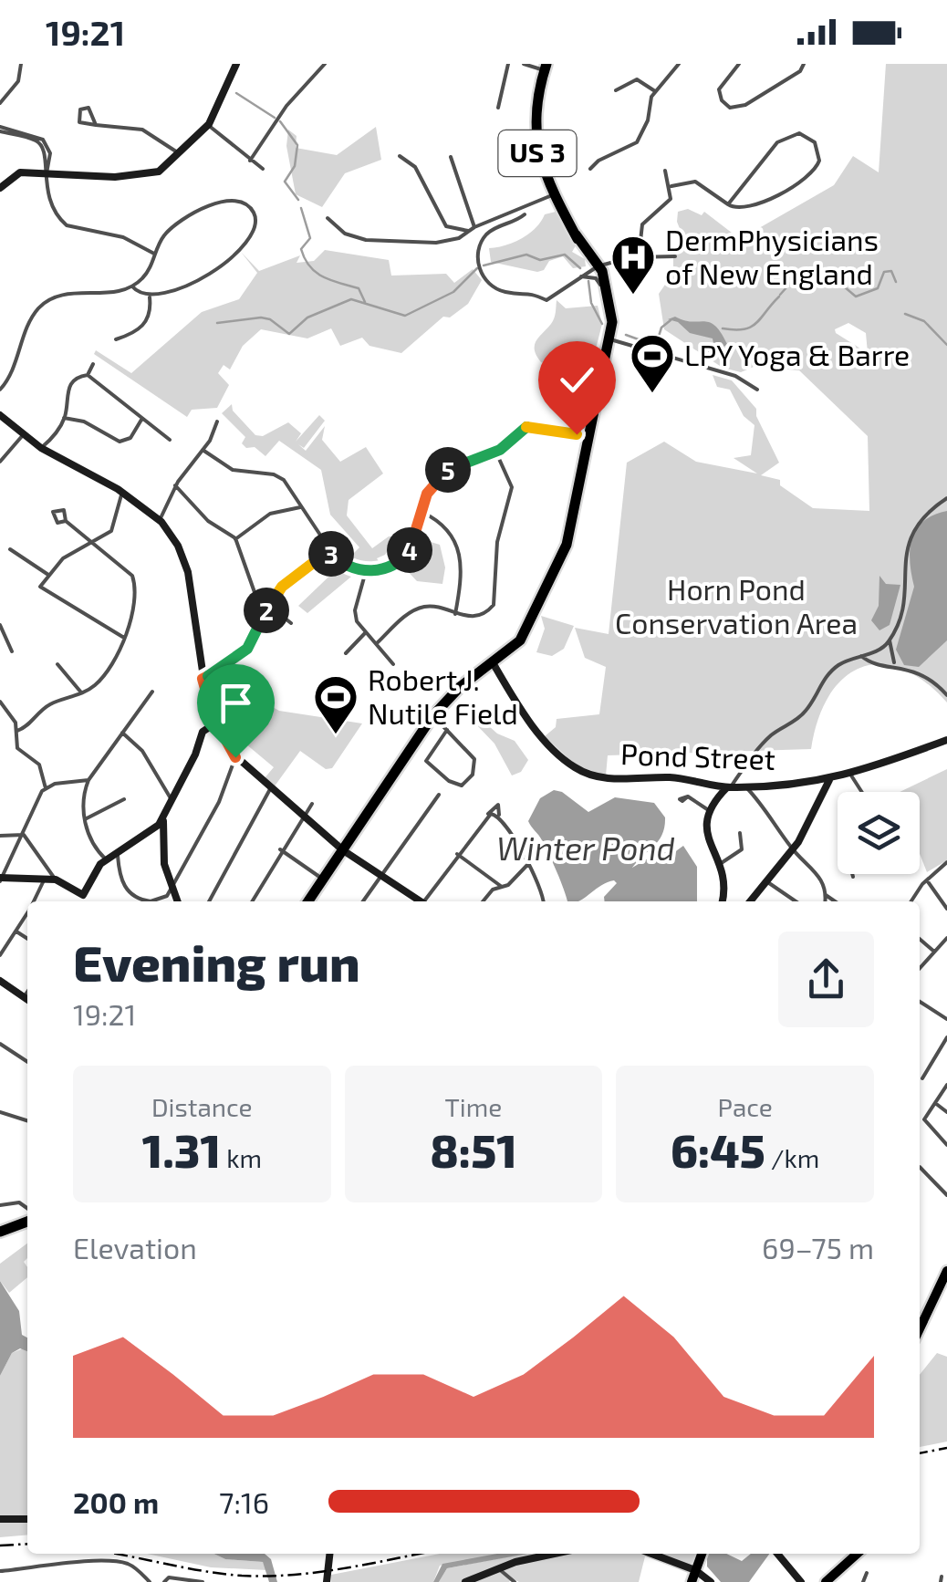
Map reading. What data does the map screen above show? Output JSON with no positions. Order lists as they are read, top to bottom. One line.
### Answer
{"streets":{"highway":["US 3"],"street":["Pond Street"]},"crossings":[["US 3","Pond Street"]],"water":["Winter Pond"],"parks":["Horn Pond Conservation Area"],"places":{"hospital":["DermPhysicians of New England"],"sports":["LPY Yoga & Barre","Robert J. Nutile Field"]},"page":{"status":"19:21","pins":["5","4","3","2"],"heading":["Evening run","19:21"],"stats":[["Distance","1.31 km"],["Time","8:51"],["Pace","6:45 /km"]],"chart":["Elevation","69–75 m"],"list":[{"name":"200 m","note":"7:16"}]}}
